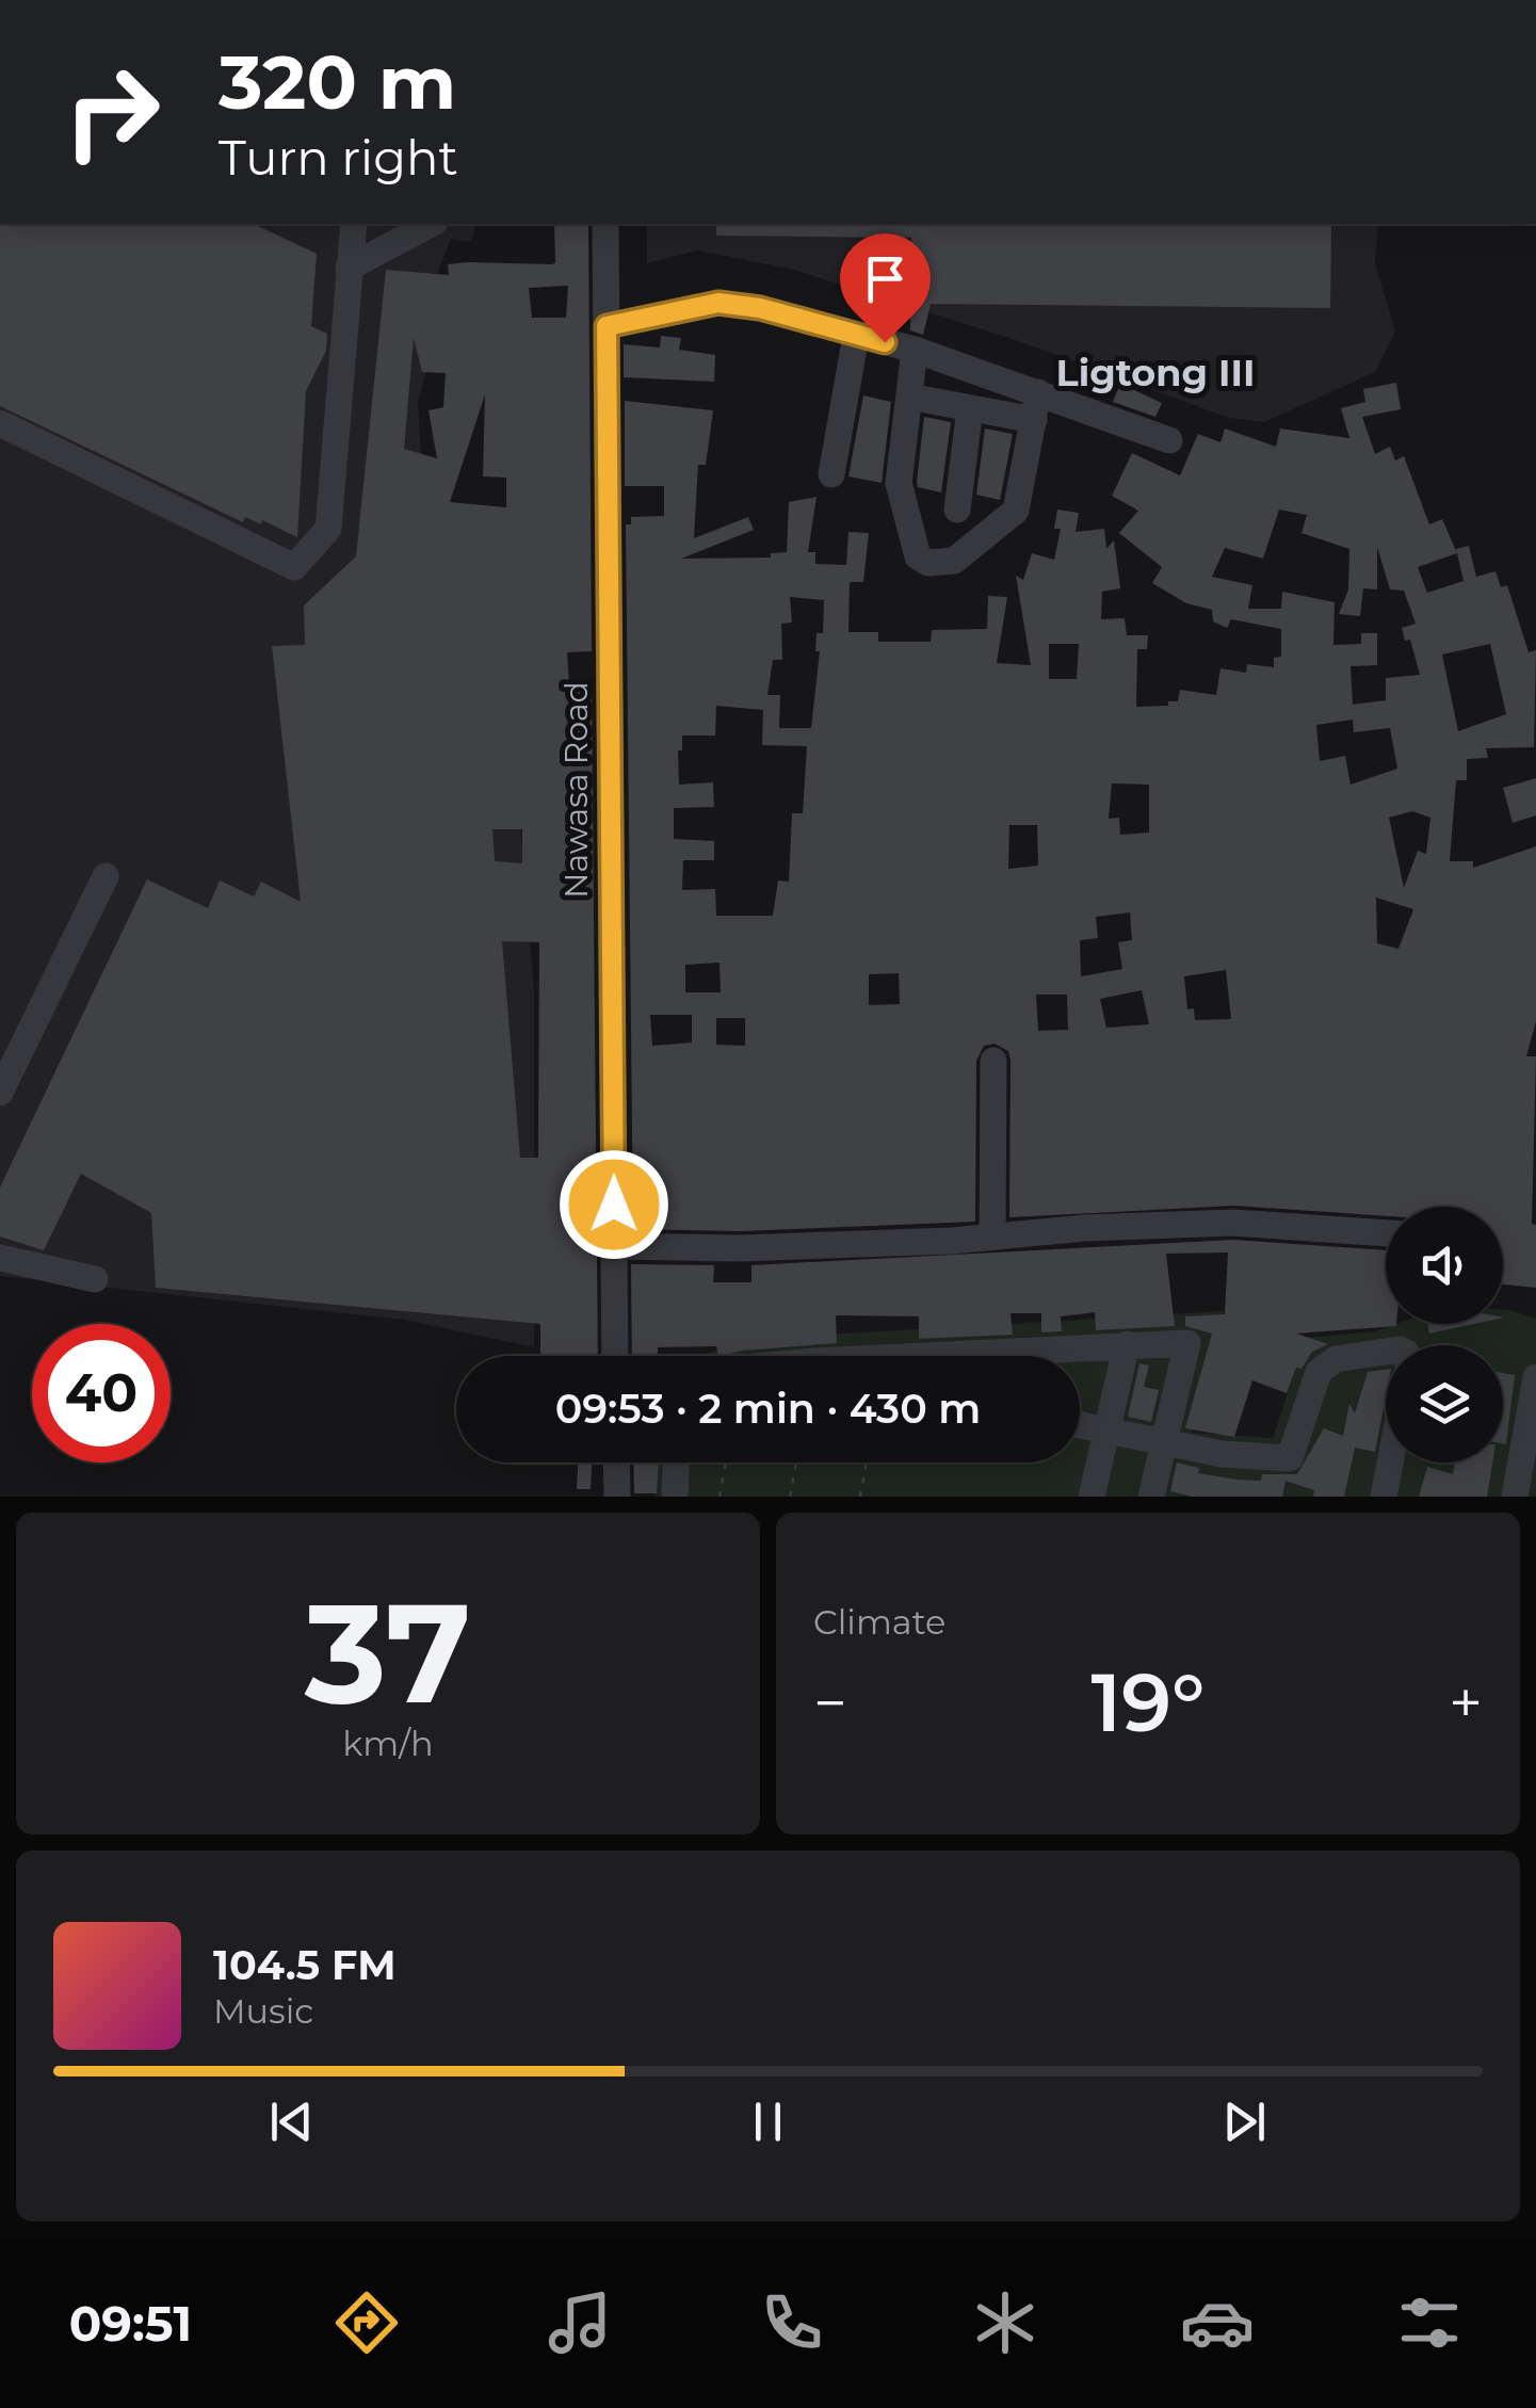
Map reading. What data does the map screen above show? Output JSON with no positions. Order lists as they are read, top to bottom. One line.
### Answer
{"streets":{"street":["Nawasa Road"]},"districts":["Ligtong III"],"page":{"turn":["320 m","Turn right"],"limit":"40","trip":"09:53 · 2 min · 430 m","tile":[["37","km/h"],"Climate"],"heat":["−","19°","+"],"song":["104.5 FM","Music"],"tabs":"09:51"}}
